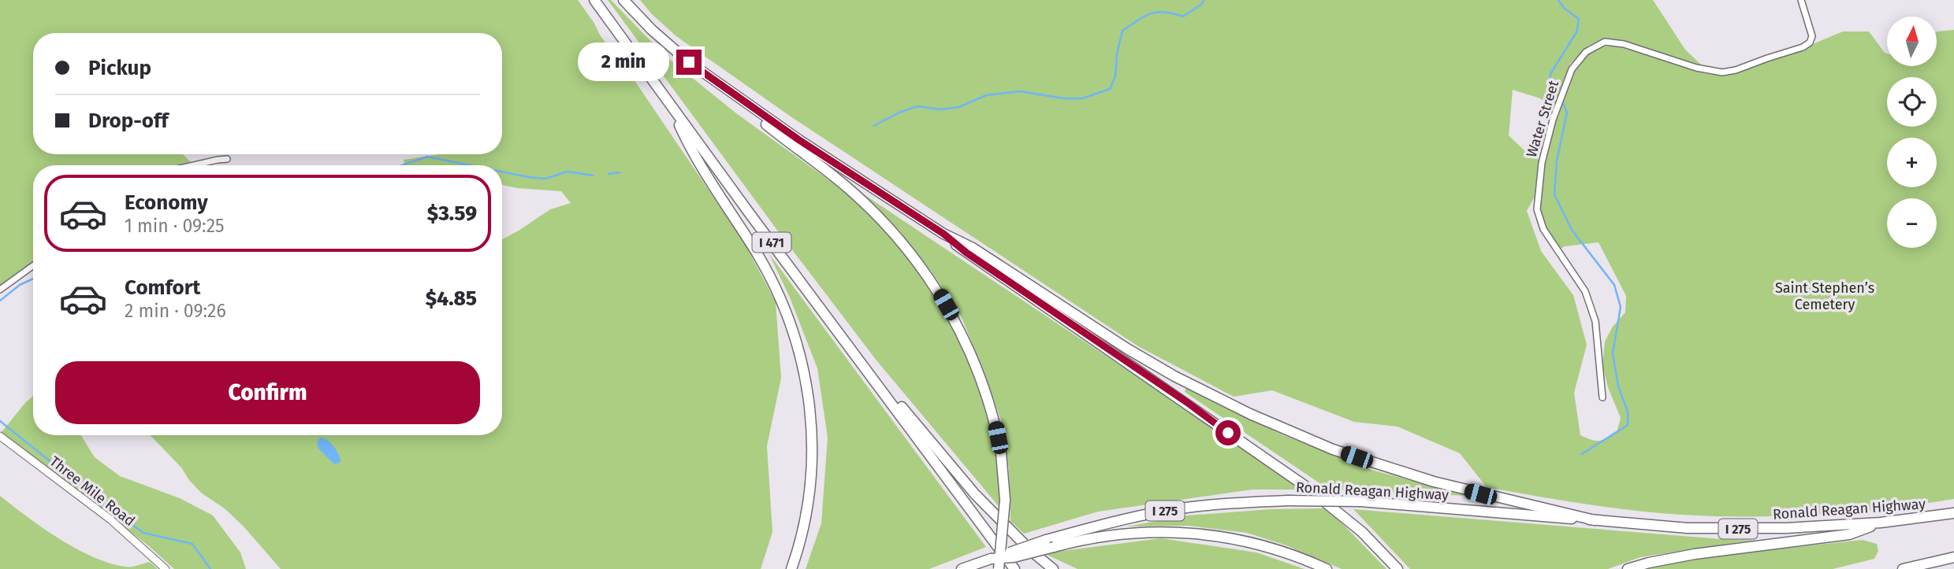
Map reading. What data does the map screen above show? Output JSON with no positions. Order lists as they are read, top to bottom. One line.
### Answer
{"streets":{"highway":["I 471","Ronald Reagan Highway","I 275"],"street":["Water Street","Three Mile Road"]},"parks":["Saint Stephen’s Cemetery"],"north":"top","page":{"map_buttons":["+","−"],"banner":["Pickup","Drop-off"],"bubble":"2 min","list":[{"name":"Economy","note":"1 min · 09:25","value":"$3.59"},{"name":"Comfort","note":"2 min · 09:26","value":"$4.85"}],"buttons":"Confirm"}}
